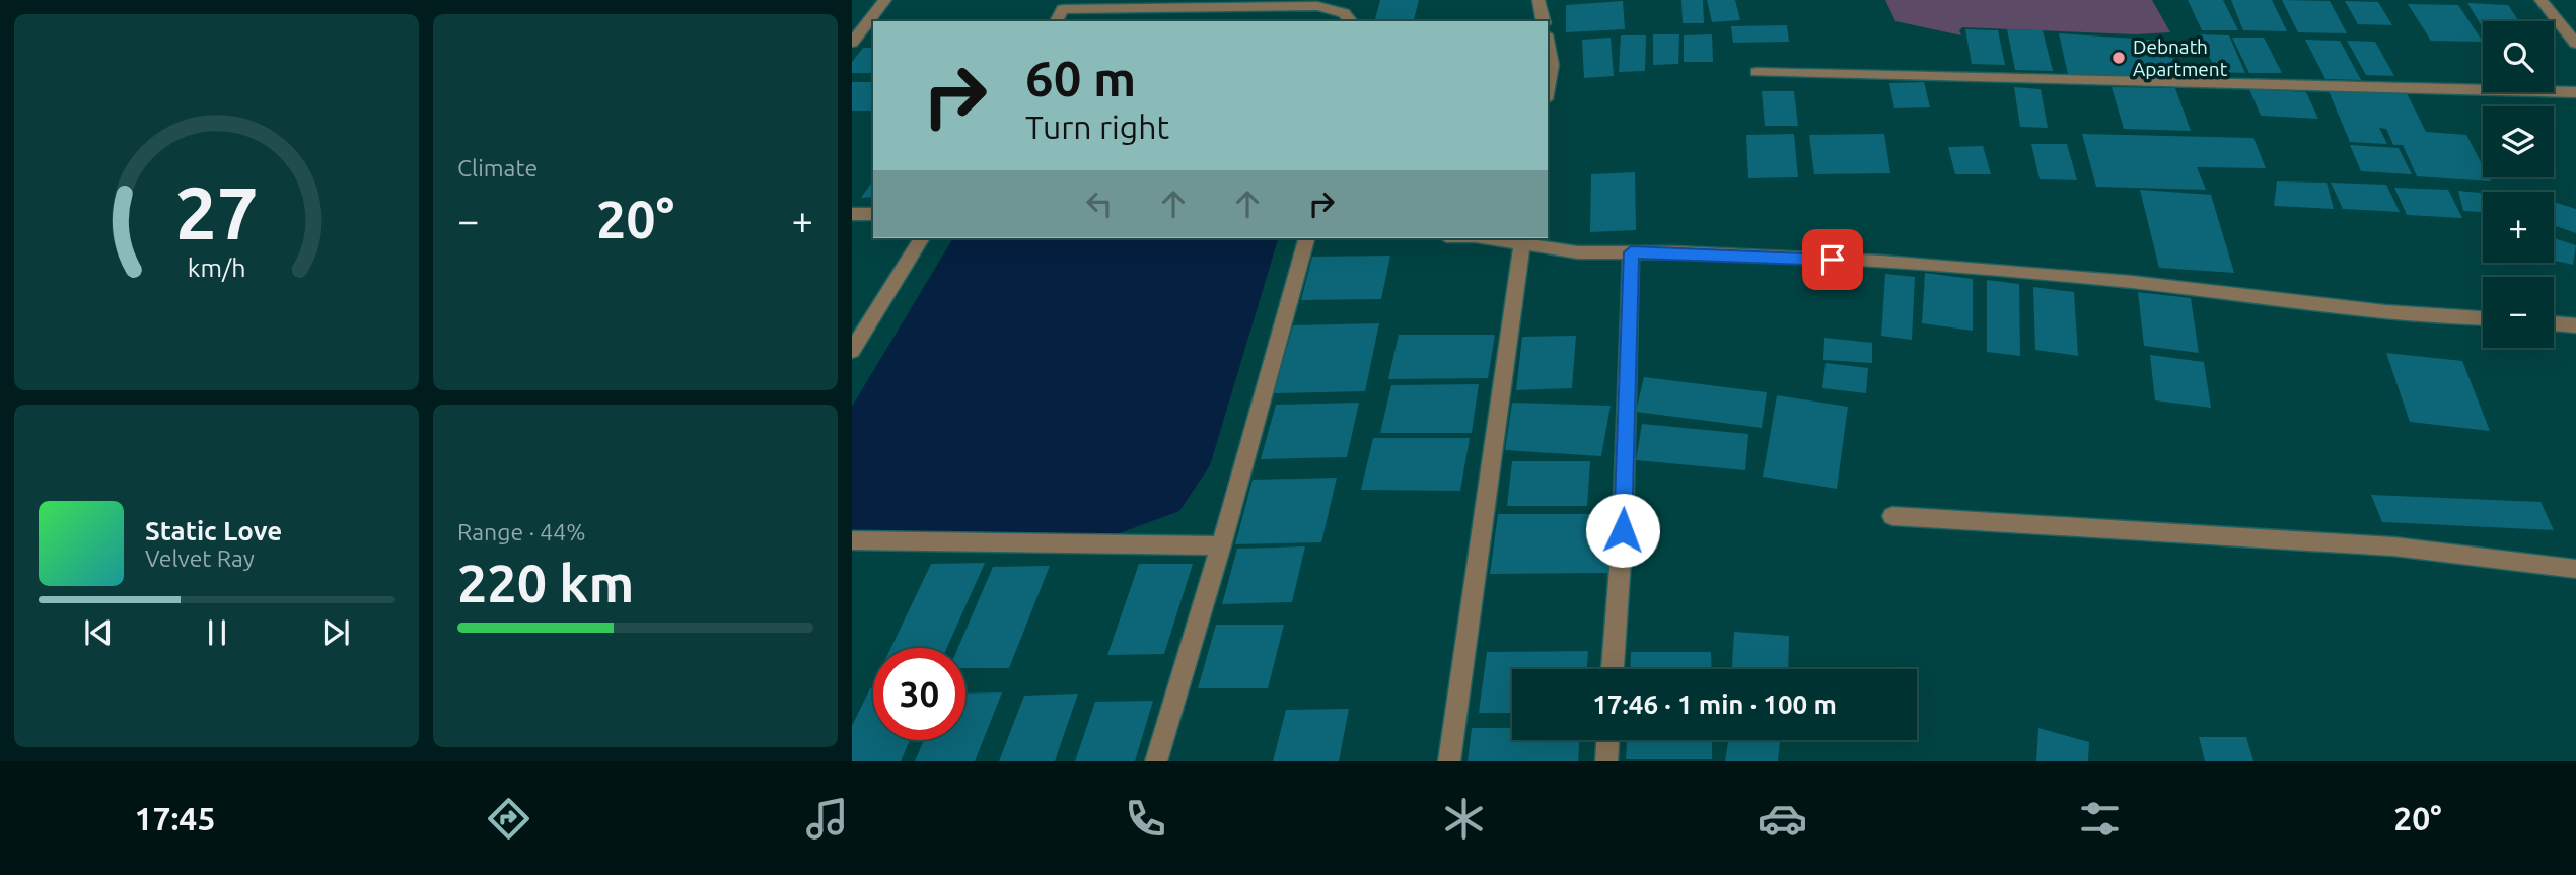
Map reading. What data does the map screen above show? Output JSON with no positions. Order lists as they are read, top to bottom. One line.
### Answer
{"places":["Debnath Apartment"],"page":{"tile":["Climate",["Range · 44%","220 km"]],"map_buttons":["+","−"],"turn":["60 m","Turn right"],"heat":["−","20°","+"],"song":["Static Love","Velvet Ray"],"limit":"30","trip":"17:46 · 1 min · 100 m","tabs":["17:45","20°"],"gauge":["27","km/h"]}}
